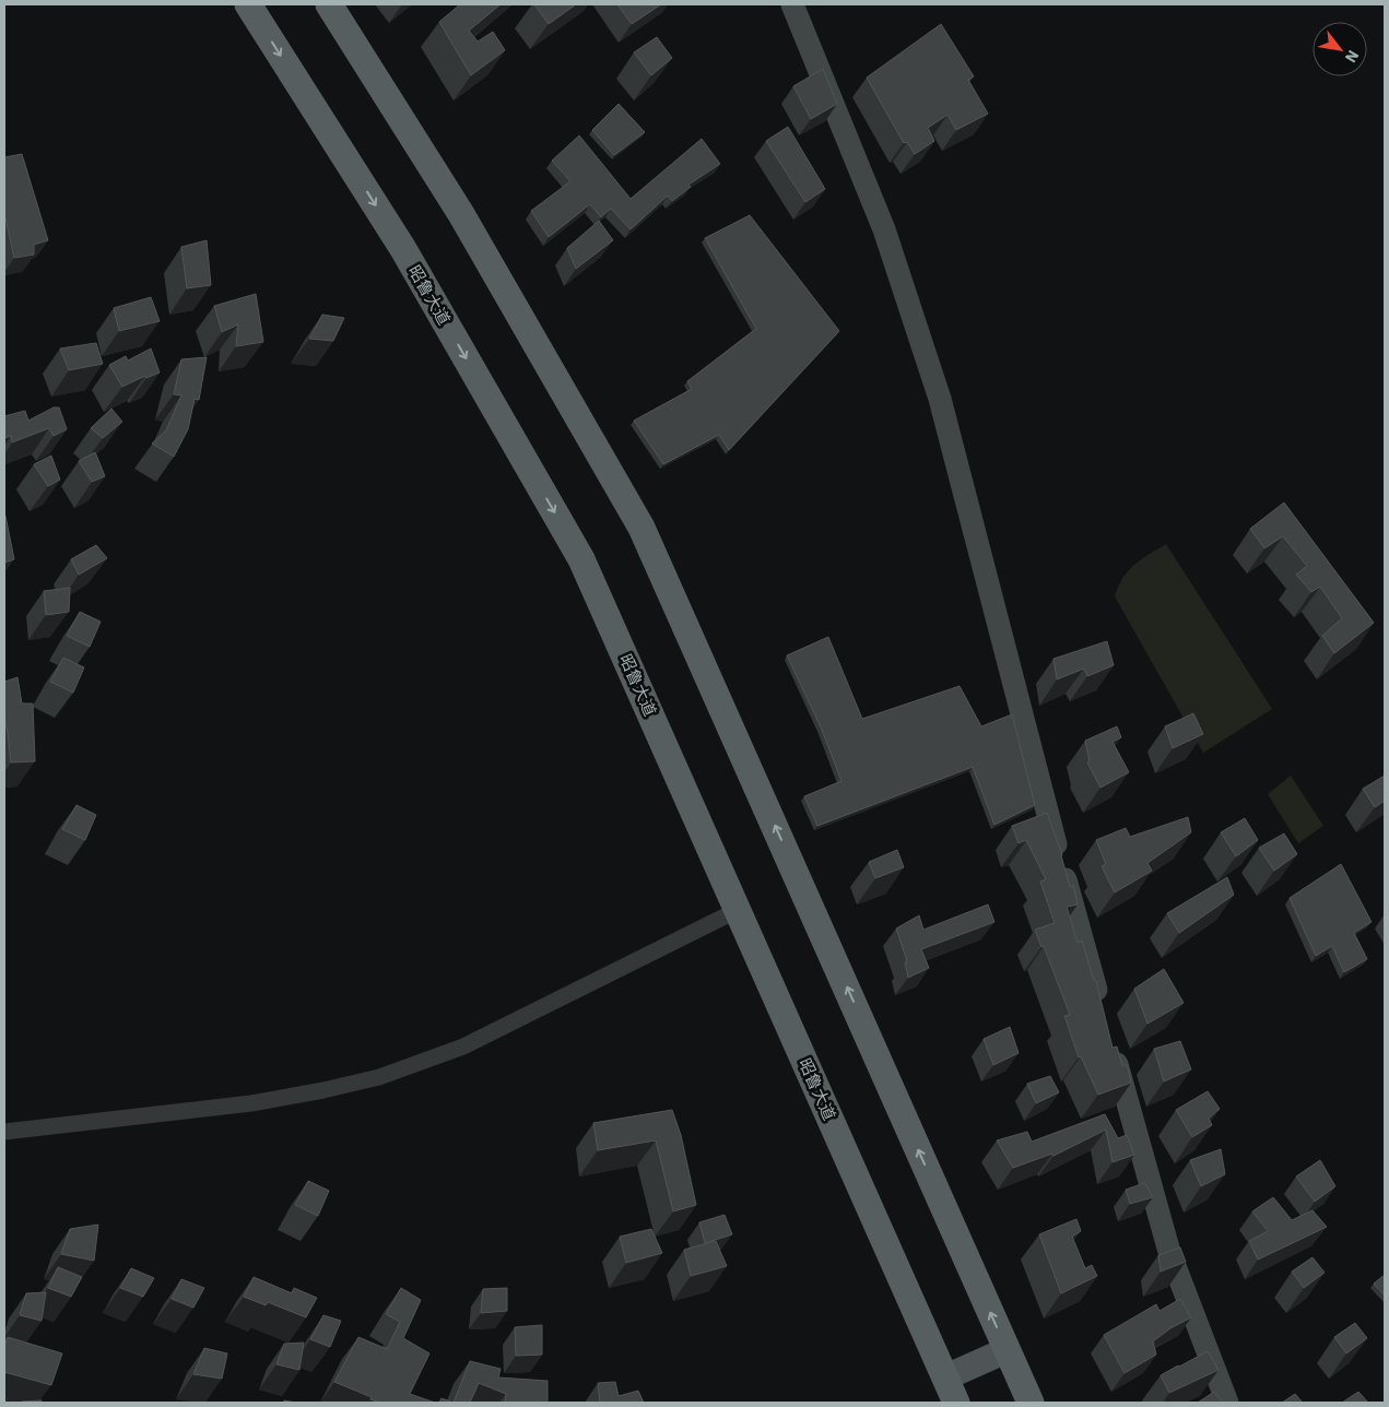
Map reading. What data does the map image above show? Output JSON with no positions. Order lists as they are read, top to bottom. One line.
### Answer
{"streets":{"highway":["昭鲁大道"]},"north":"bottom right"}
